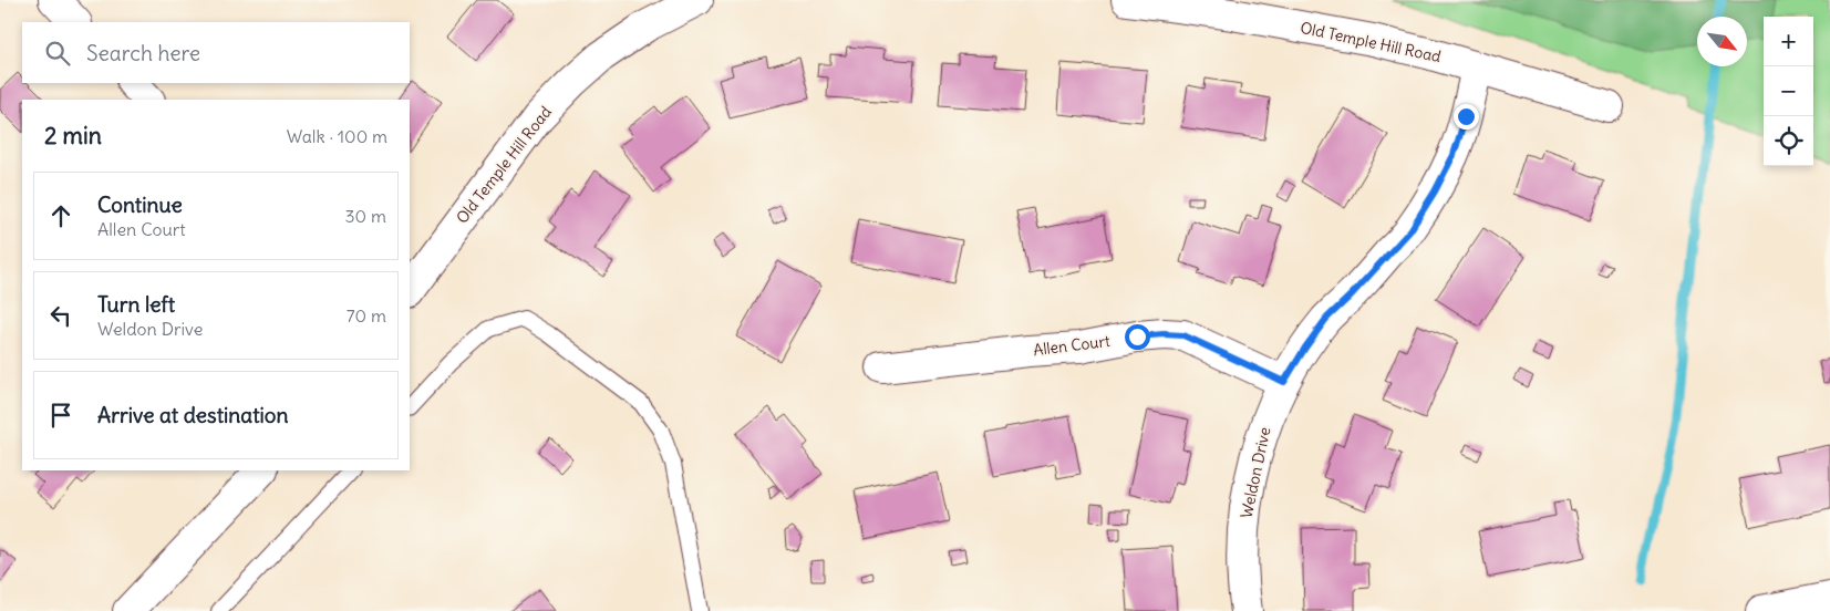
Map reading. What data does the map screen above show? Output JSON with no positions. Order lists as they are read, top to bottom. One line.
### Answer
{"streets":{"street":["Old Temple Hill Road","Allen Court","Weldon Drive"]},"crossings":[["Old Temple Hill Road","Weldon Drive"],["Allen Court","Weldon Drive"]],"north":"bottom right","page":{"map_buttons":["+","−"],"search":"Search here","heading":["2 min","Walk · 100 m"],"list":[["Continue","Allen Court","30 m"],["Turn left","Weldon Drive","70 m"],"Arrive at destination"]}}
